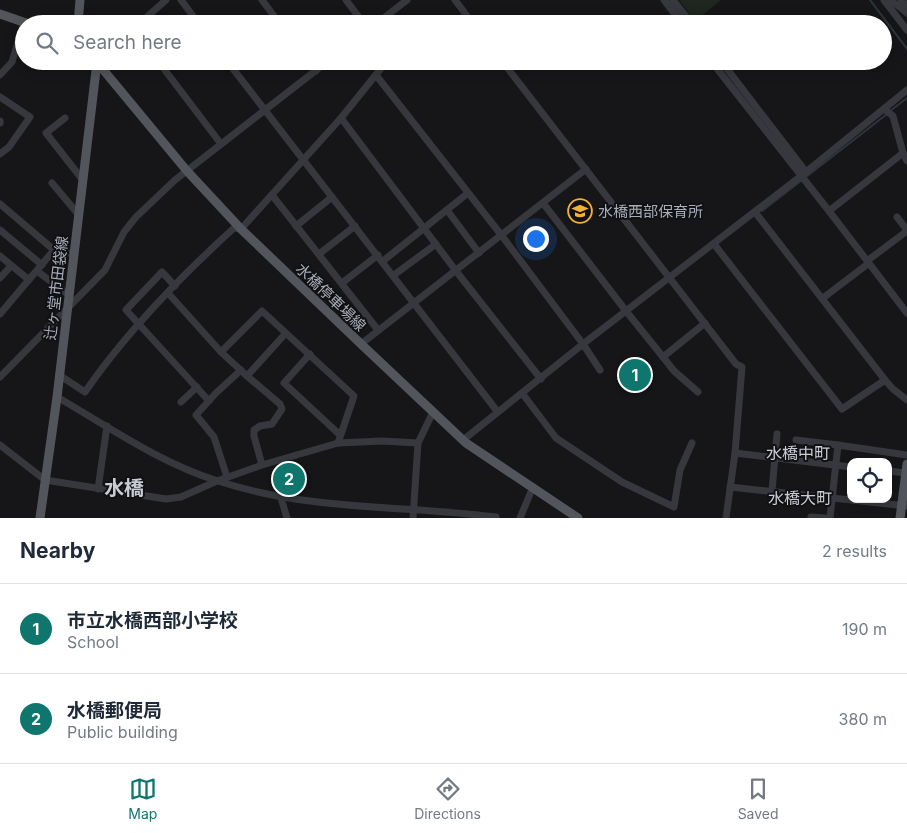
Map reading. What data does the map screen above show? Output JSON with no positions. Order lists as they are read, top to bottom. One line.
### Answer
{"streets":{"main road":["辻ヶ堂市田袋線","水橋停車場線"]},"districts":["水橋中町","水橋","水橋大町"],"places":{"school or university":["水橋西部保育所"]},"page":{"search":"Search here","pins":["1","2"],"heading":["Nearby","2 results"],"list":[{"mark":"1","name":"市立水橋西部小学校","note":"School","value":"190 m"},{"mark":"2","name":"水橋郵便局","note":"Public building","value":"380 m"}],"nav":["Map","Directions","Saved"]}}
